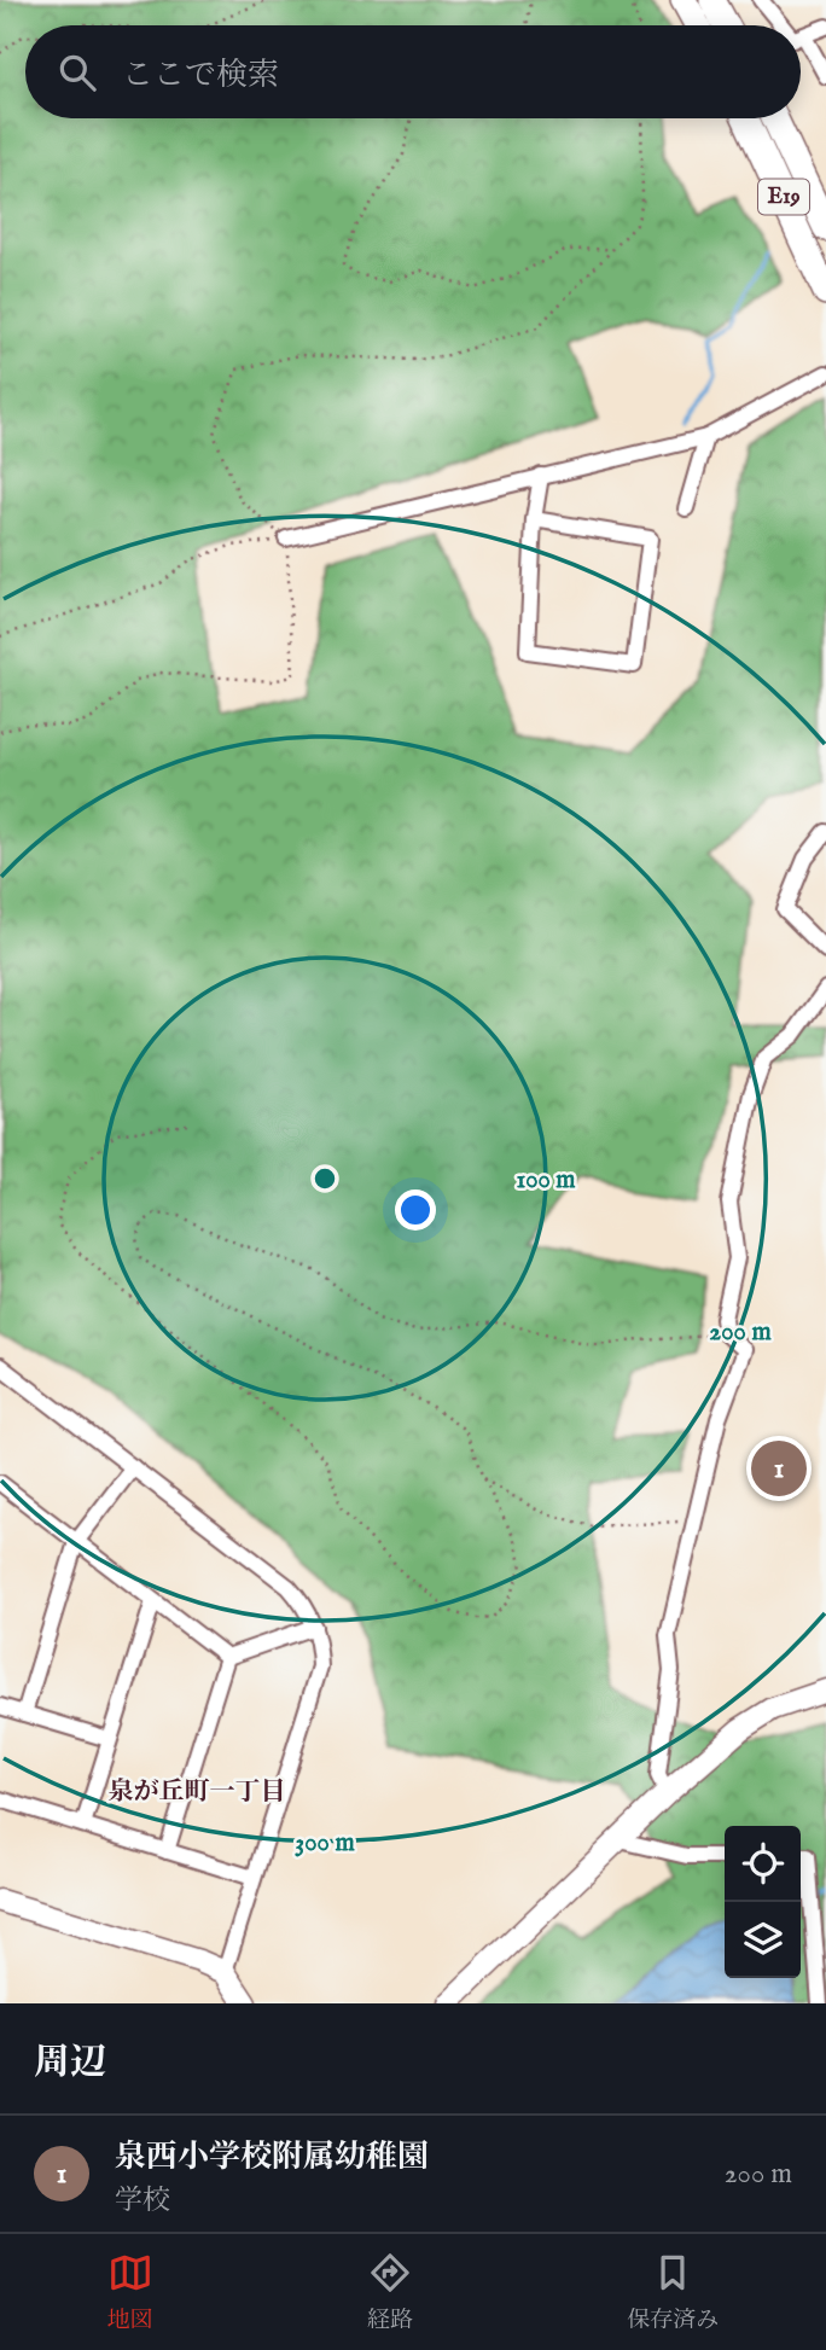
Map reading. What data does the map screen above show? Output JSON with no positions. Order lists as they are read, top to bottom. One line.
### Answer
{"streets":{"highway":["E19"]},"districts":["泉が丘町一丁目"],"page":{"search":"ここで検索","pins":"1","heading":"周辺","list":[{"mark":"1","name":"泉西小学校附属幼稚園","note":"学校","value":"200 m"}],"nav":["地図","経路","保存済み"]},"rings":["100 m","200 m","300 m"]}
